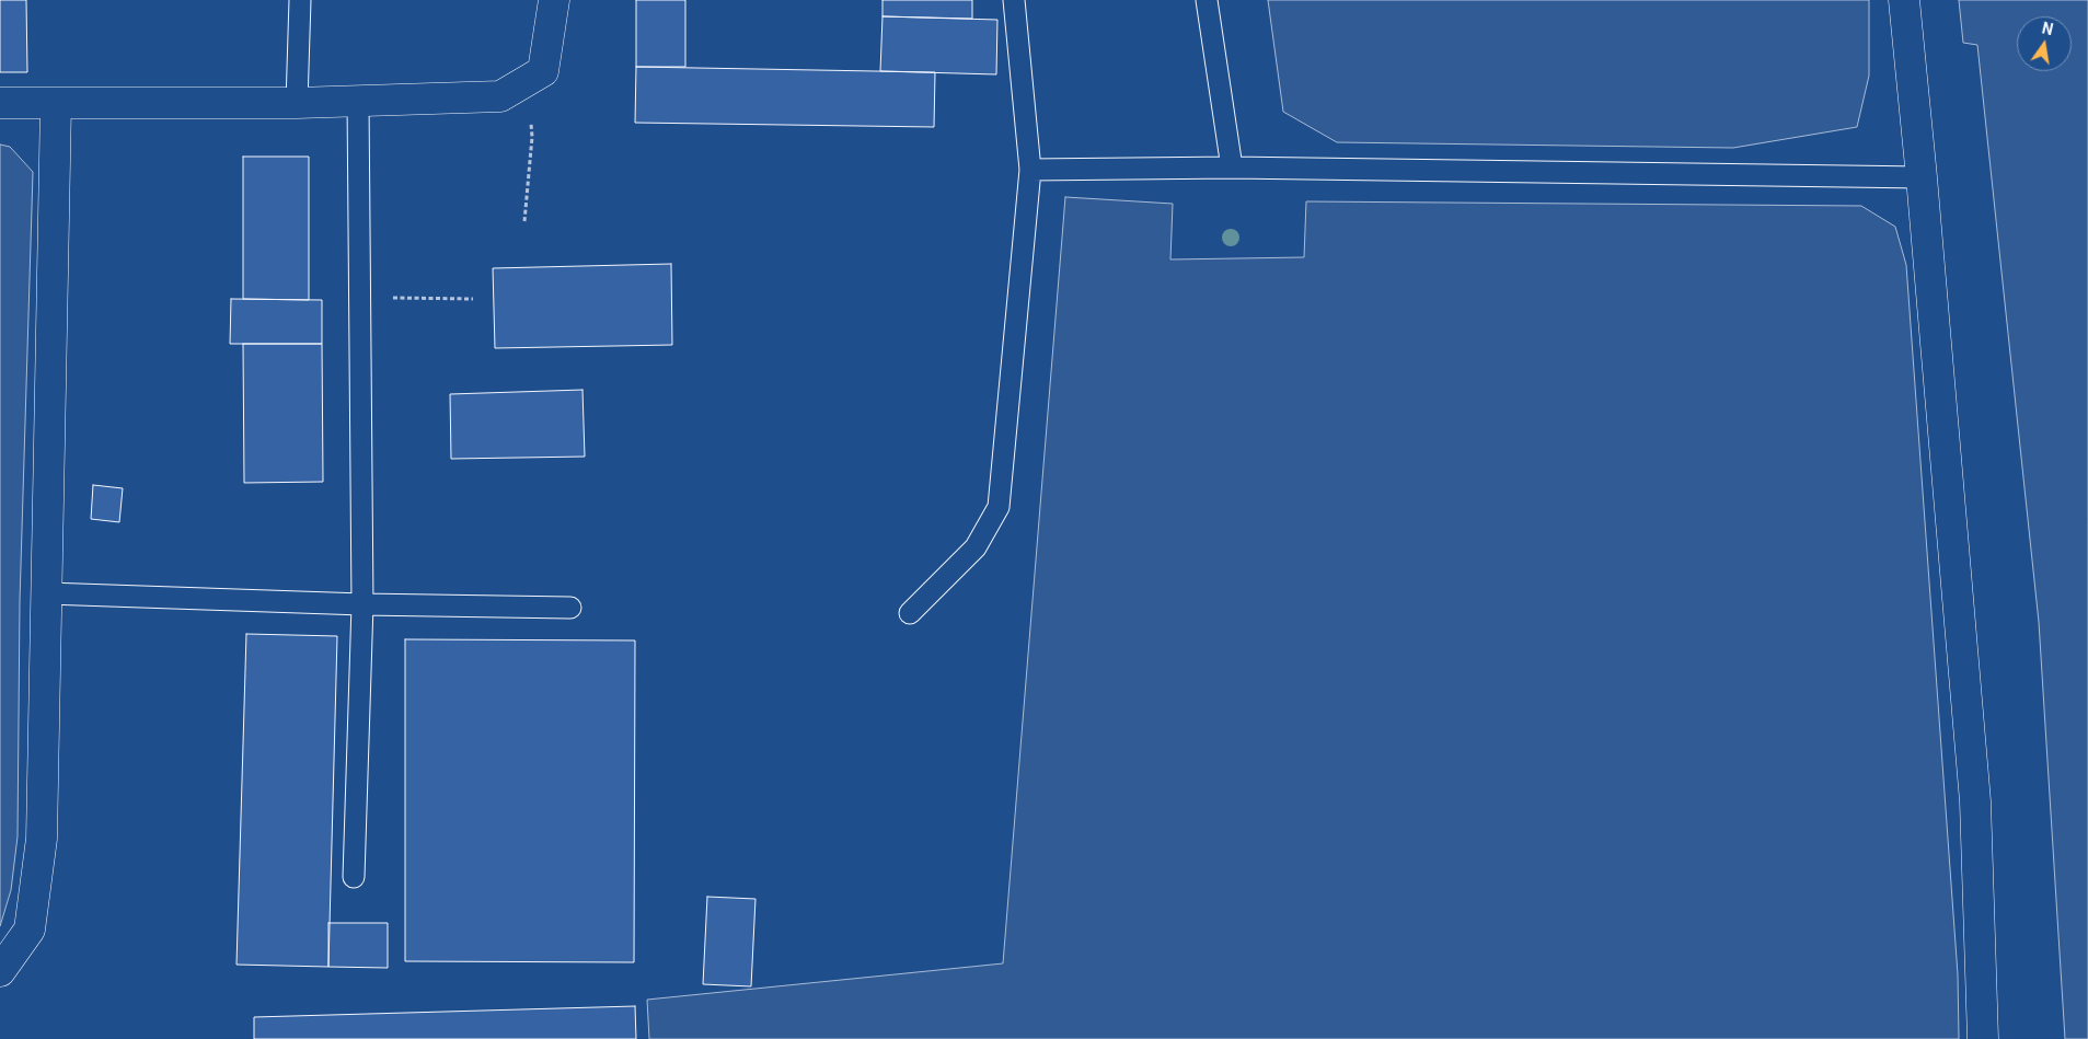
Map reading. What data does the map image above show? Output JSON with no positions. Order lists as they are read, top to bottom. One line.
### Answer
{"north":"top"}
